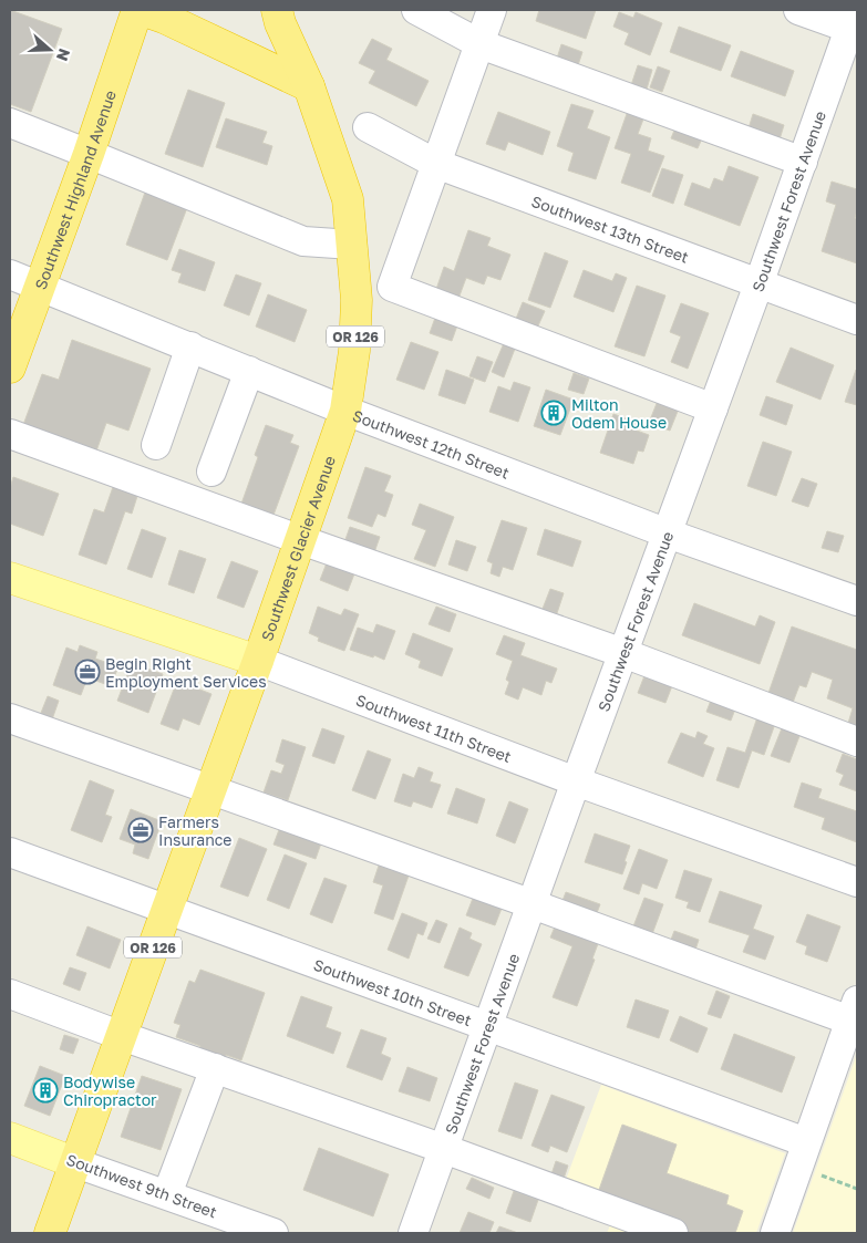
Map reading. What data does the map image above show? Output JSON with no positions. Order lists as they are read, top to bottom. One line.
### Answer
{"streets":{"highway":["Southwest Highland Avenue","OR 126","Southwest Glacier Avenue"],"main road":["Southwest 11th Street","Southwest 9th Street"],"street":["Southwest Forest Avenue","Southwest 13th Street","Southwest 12th Street","Southwest 10th Street"]},"crossings":[["Southwest Highland Avenue","Southwest 12th Street"],["Southwest Forest Avenue","Southwest 13th Street"],["Southwest Forest Avenue","Southwest 12th Street"],["Southwest Forest Avenue","Southwest 11th Street"],["Southwest Forest Avenue","Southwest 10th Street"],["Southwest 12th Street","Southwest Glacier Avenue"],["Southwest Glacier Avenue","Southwest 11th Street"],["Southwest Glacier Avenue","Southwest 10th Street"],["Southwest Glacier Avenue","Southwest 9th Street"]],"places":{"building":["Milton Odem House","Bodywise Chiropractor"],"office":["Begin Right Employment Services","Farmers Insurance"]},"north":"right"}
